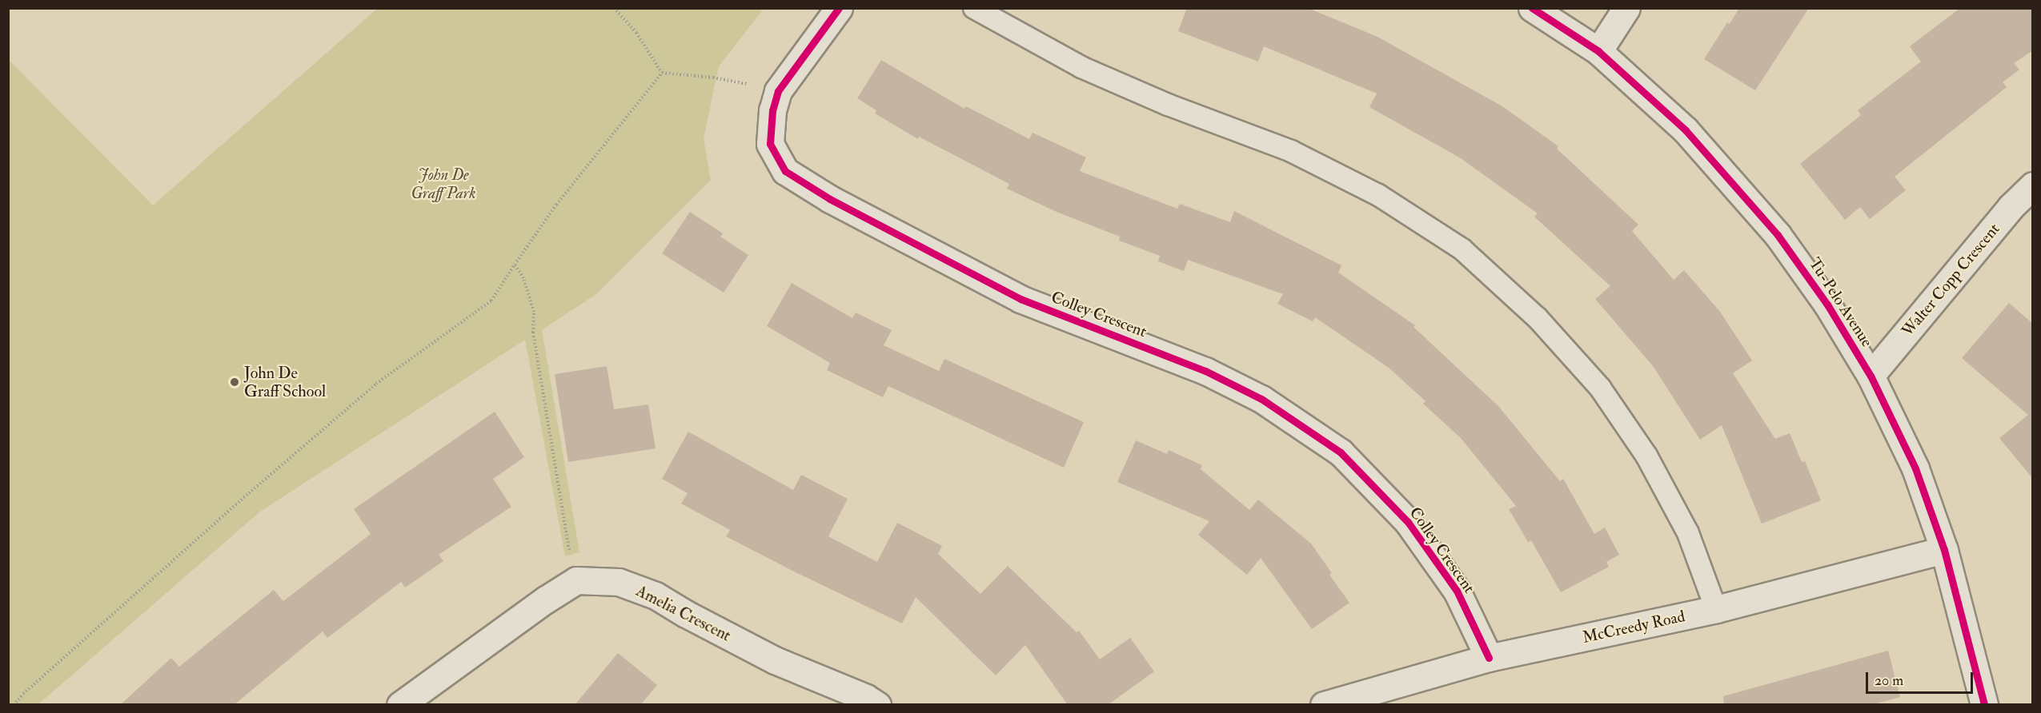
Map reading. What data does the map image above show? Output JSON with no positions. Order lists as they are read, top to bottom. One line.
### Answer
{"streets":{"street":["Walter Copp Crescent","Tu-Pelo Avenue","Colley Crescent","Amelia Crescent","McCreedy Road"]},"crossings":[["Walter Copp Crescent","Tu-Pelo Avenue"],["Tu-Pelo Avenue","McCreedy Road"],["Colley Crescent","McCreedy Road"]],"parks":["John De Graff Park"],"places":["John De Graff School"],"scale_bar":"20 m"}
